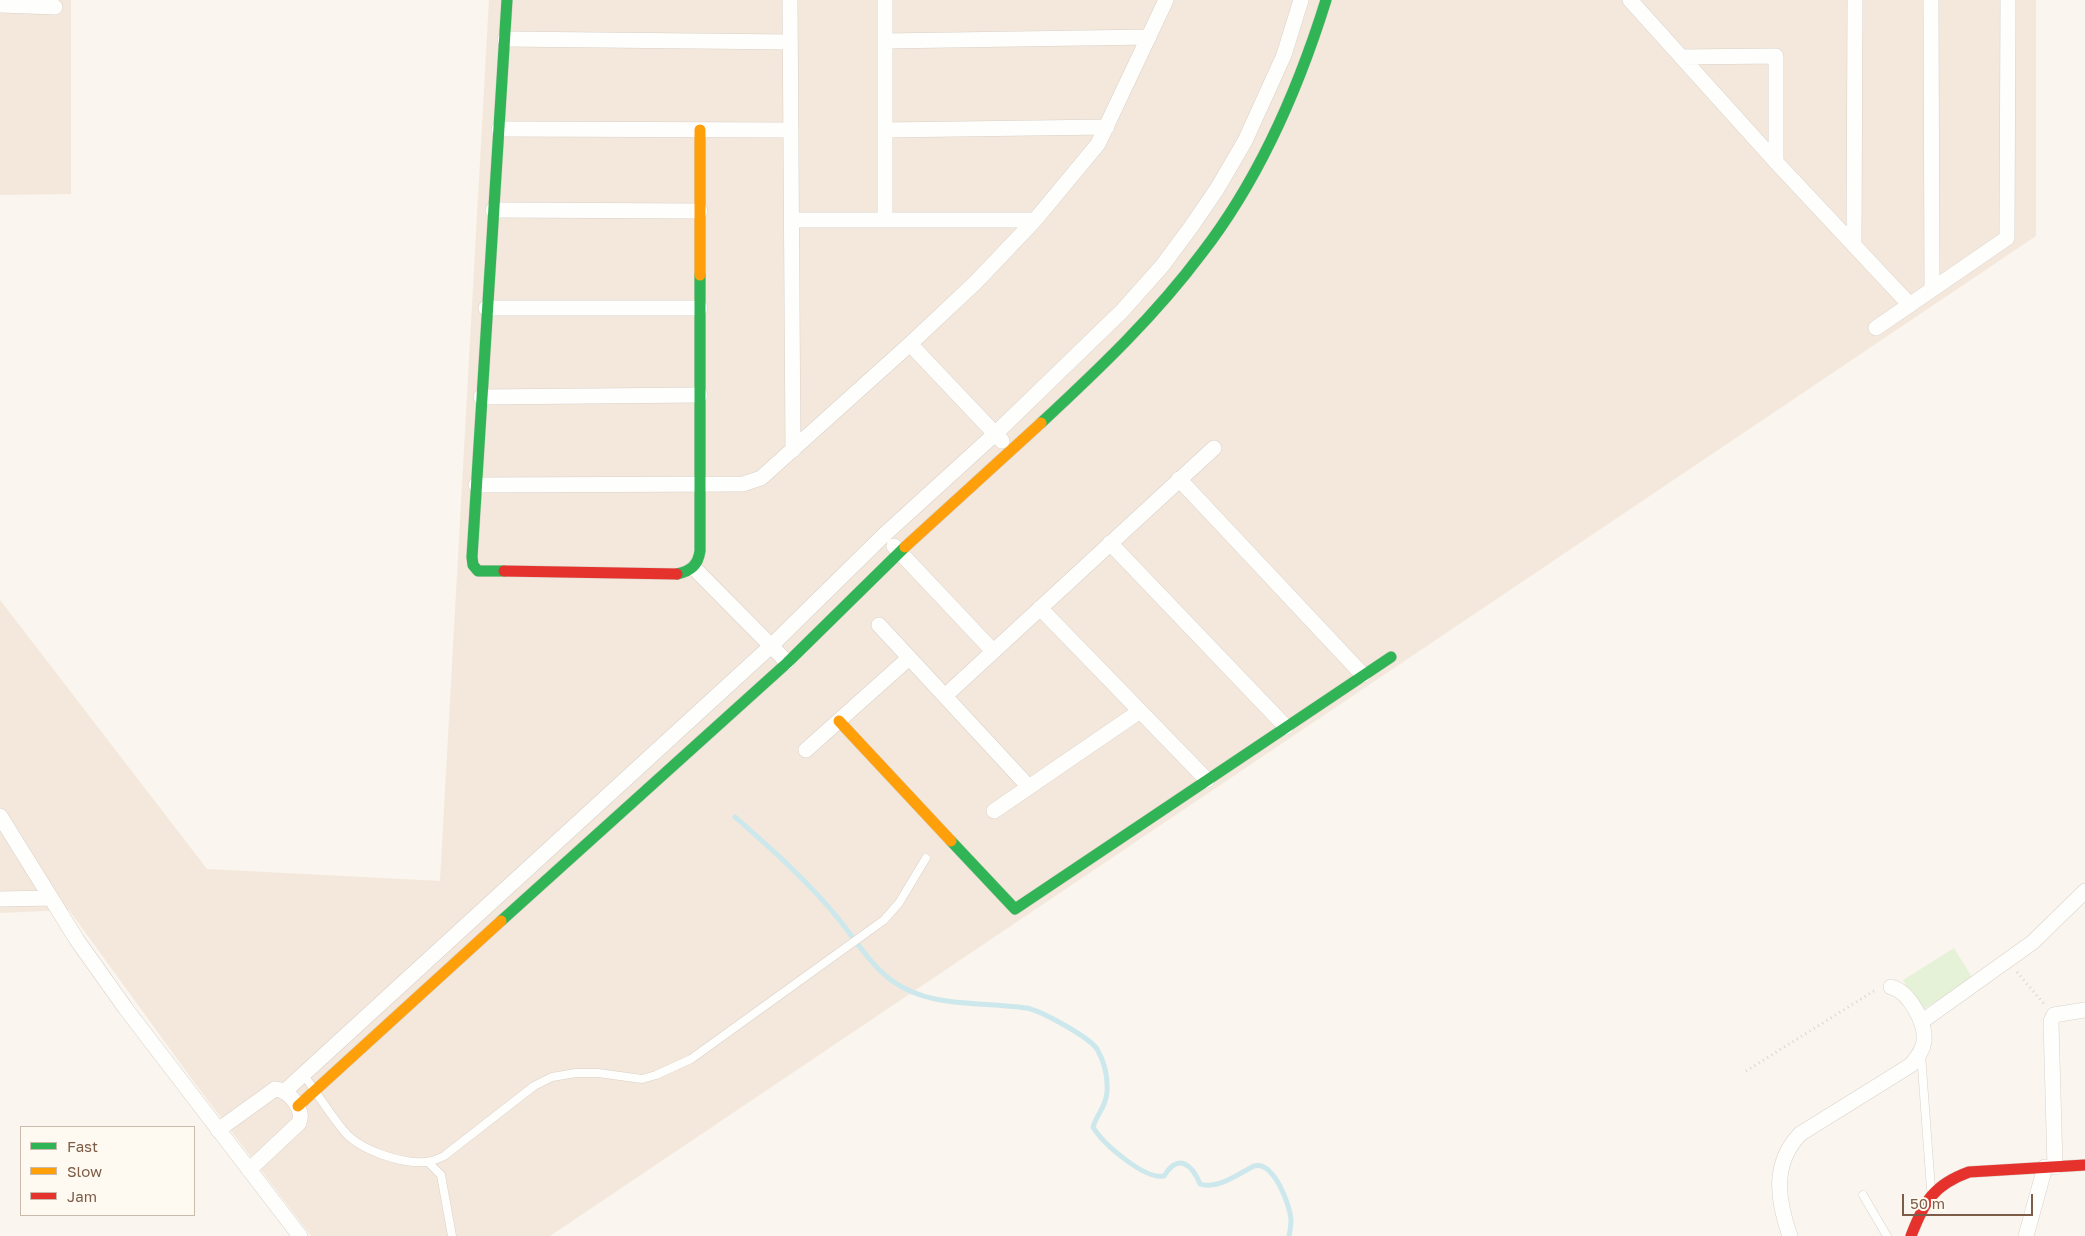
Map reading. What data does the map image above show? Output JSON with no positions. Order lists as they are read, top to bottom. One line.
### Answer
{"legend":["Fast","Slow","Jam"],"scale_bar":"50 m"}
